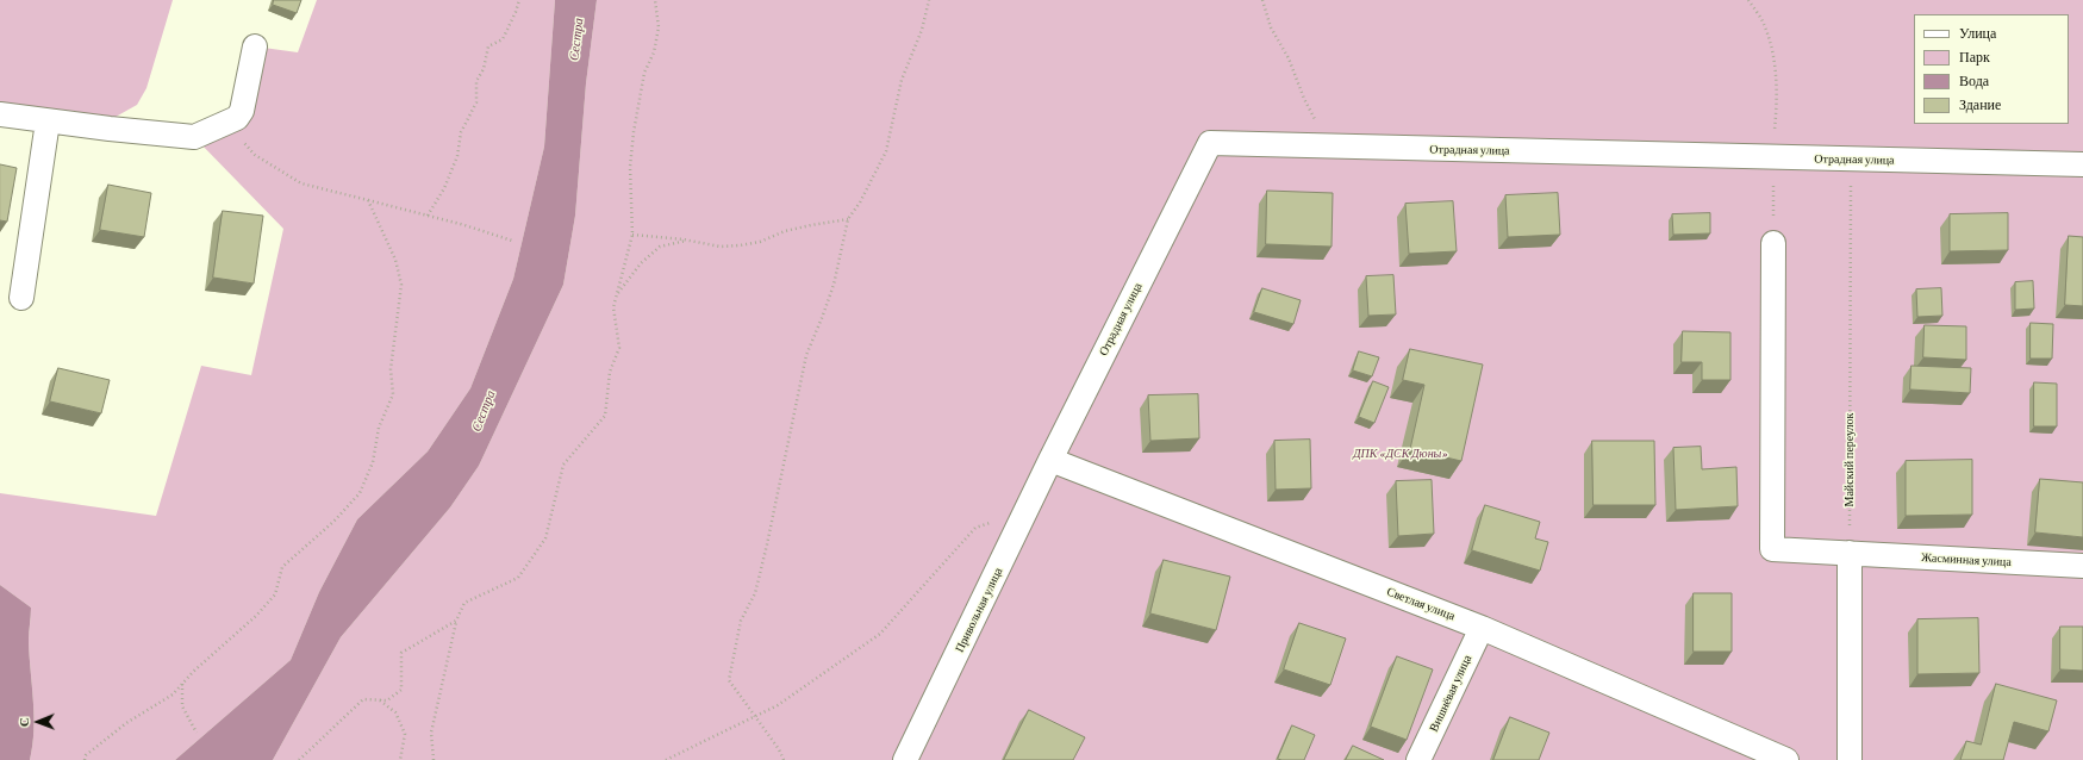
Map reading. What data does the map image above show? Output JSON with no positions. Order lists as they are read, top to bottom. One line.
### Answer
{"streets":{"street":["Отрадная улица","Жасминная улица","Светлая улица","Привольная улица","Вишнёвая улица"],"path":["Майский переулок"]},"crossings":[["Отрадная улица","Майский переулок"],["Отрадная улица","Светлая улица"],["Отрадная улица","Привольная улица"],["Майский переулок","Жасминная улица"],["Светлая улица","Привольная улица"],["Светлая улица","Вишнёвая улица"]],"water":["Сестра"],"parks":["ДПК «ДСК Дюны»"],"legend":["Улица","Парк","Вода","Здание"],"north":"left"}
